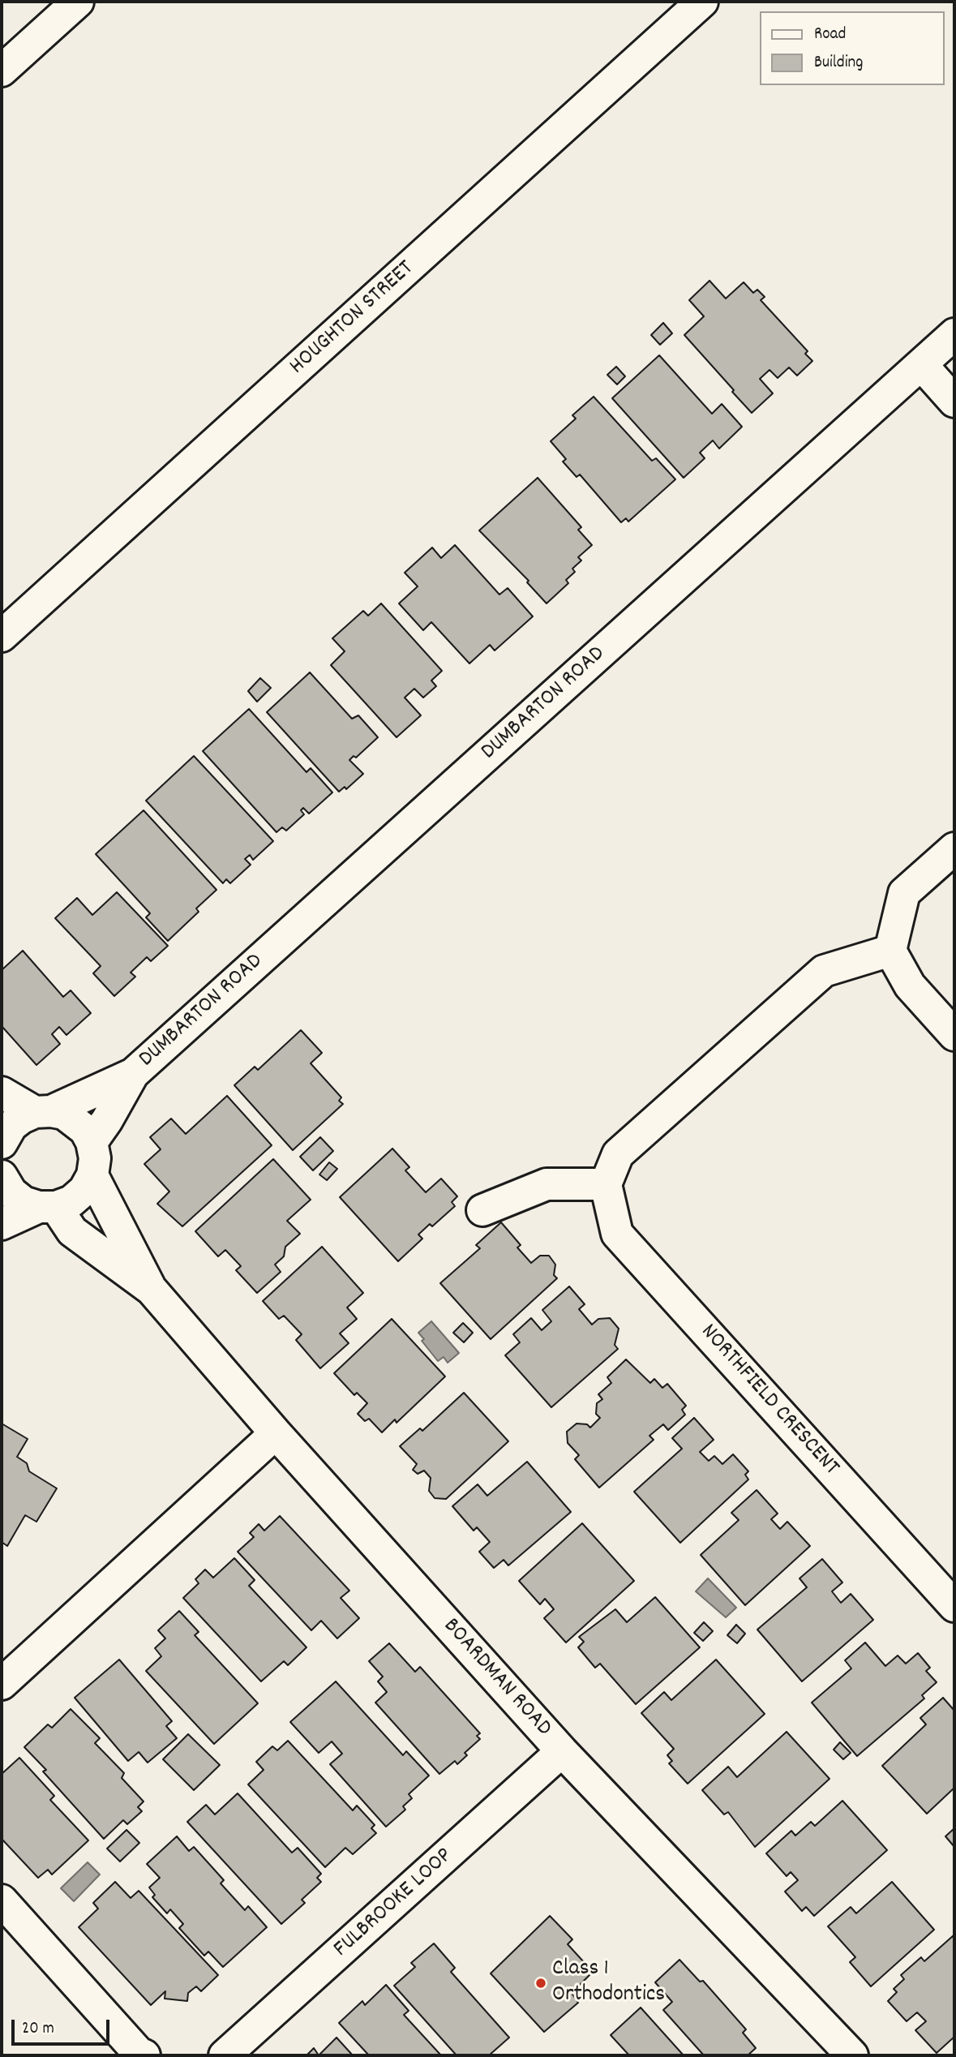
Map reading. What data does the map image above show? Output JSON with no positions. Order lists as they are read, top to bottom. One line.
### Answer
{"streets":{"street":["HOUGHTON STREET","DUMBARTON ROAD","NORTHFIELD CRESCENT","BOARDMAN ROAD","FULBROOKE LOOP"]},"crossings":[["DUMBARTON ROAD","BOARDMAN ROAD"],["BOARDMAN ROAD","FULBROOKE LOOP"]],"places":["Class 1 Orthodontics"],"legend":["Road","Building"],"scale_bar":"20 m"}
